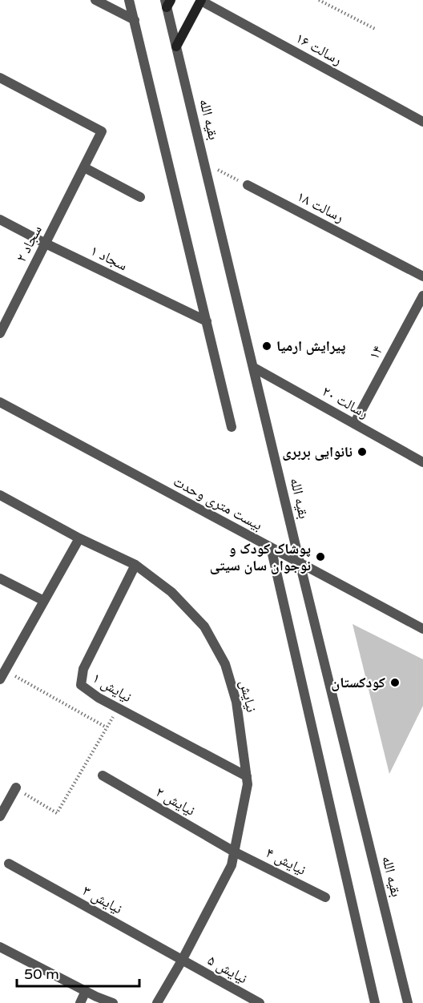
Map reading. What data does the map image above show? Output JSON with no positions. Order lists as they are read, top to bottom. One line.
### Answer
{"streets":{"street":["رسالت ۱۶","بقیه الله","رسالت ۱۸","سجاد ۲","سجاد ۱","۱۴","رسالت ۲۰","بیست متری وحدت","نیایش ۱","نیایش","نیایش ۲","نیایش ۴","نیایش ۳","نیایش ۵"]},"crossings":[["بقیه الله","رسالت ۲۰"],["بقیه الله","بیست متری وحدت"],["سجاد ۲","سجاد ۱"],["۱۴","رسالت ۲۰"],["نیایش ۱","نیایش"],["نیایش","نیایش ۲"],["نیایش","نیایش ۴"],["نیایش","نیایش ۳"],["نیایش","نیایش ۵"],["نیایش ۲","نیایش ۴"],["نیایش ۳","نیایش ۵"]],"places":["پیرایش ارمیا","نانوایی بربری","پوشاک کودک و نوجوان سان سیتی","کودکستان"],"scale_bar":"50 m"}
